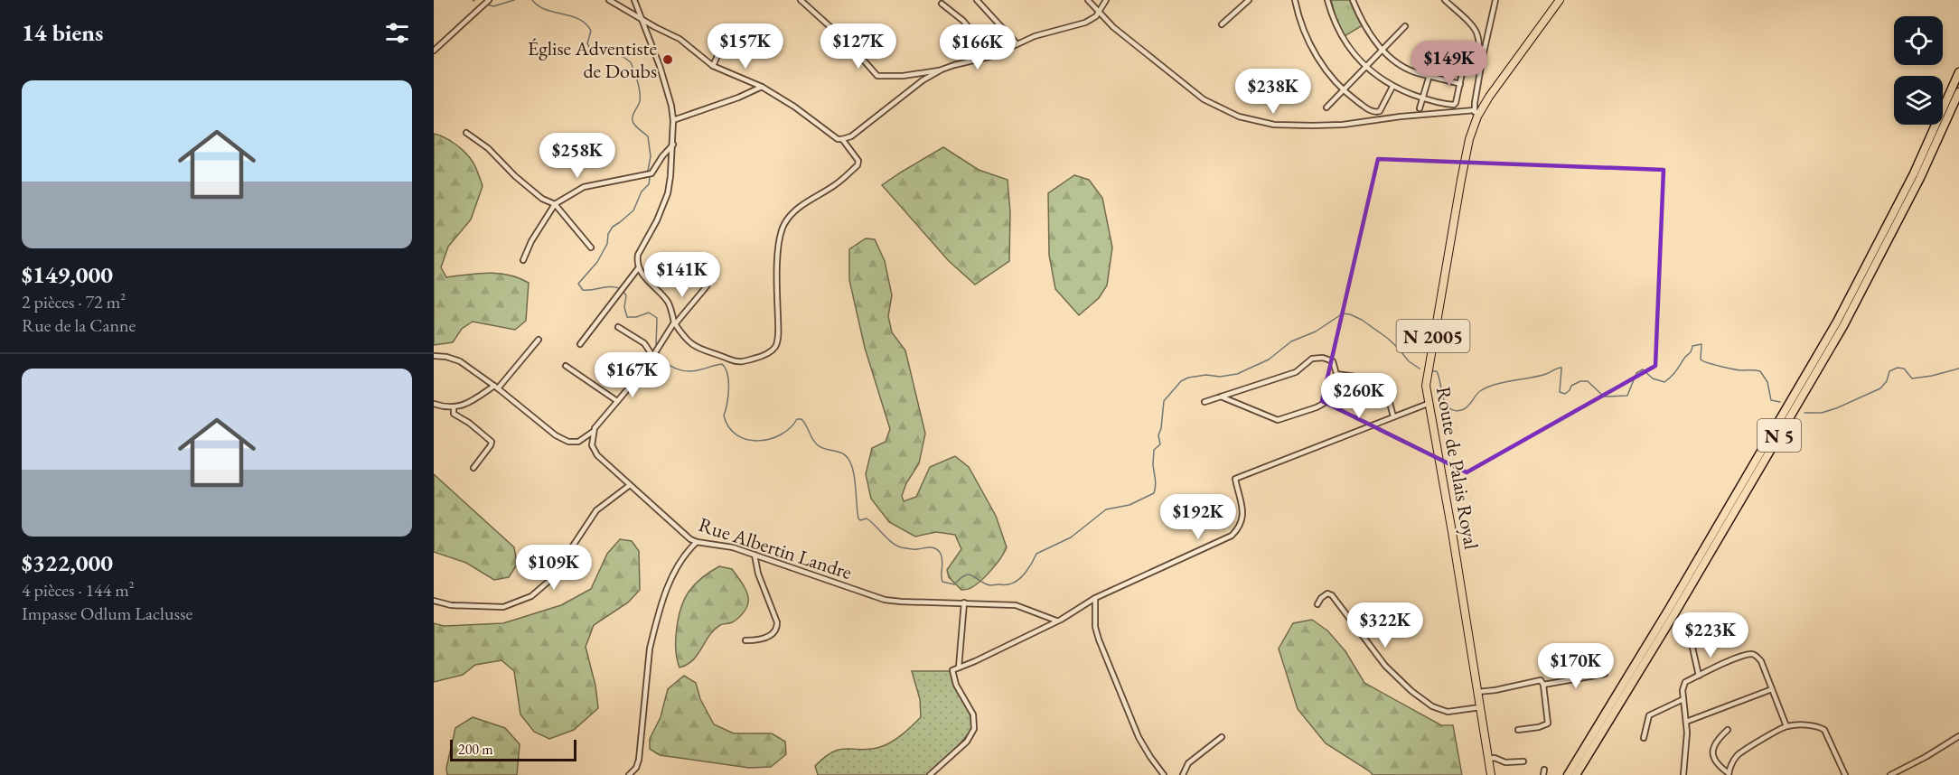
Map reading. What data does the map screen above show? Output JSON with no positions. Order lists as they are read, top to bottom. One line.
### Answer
{"streets":{"highway":["N 5"],"main road":["N 2005","Route de Palais Royal"],"street":["Rue Albertin Landre"]},"places":["Église Adventiste de Doubs"],"scale_bar":"200 m","page":{"heading":"14 biens","price":["$157K","$127K","$166K","$149K","$238K","$258K","$141K","$167K","$260K","$192K","$109K","$322K","$223K","$170K"],"list":[{"name":"$149,000","note":"2 pièces · 72 m² · Rue de la Canne"},{"name":"$322,000","note":"4 pièces · 144 m² · Impasse Odlum Laclusse"}],"scale":"200 m"}}
